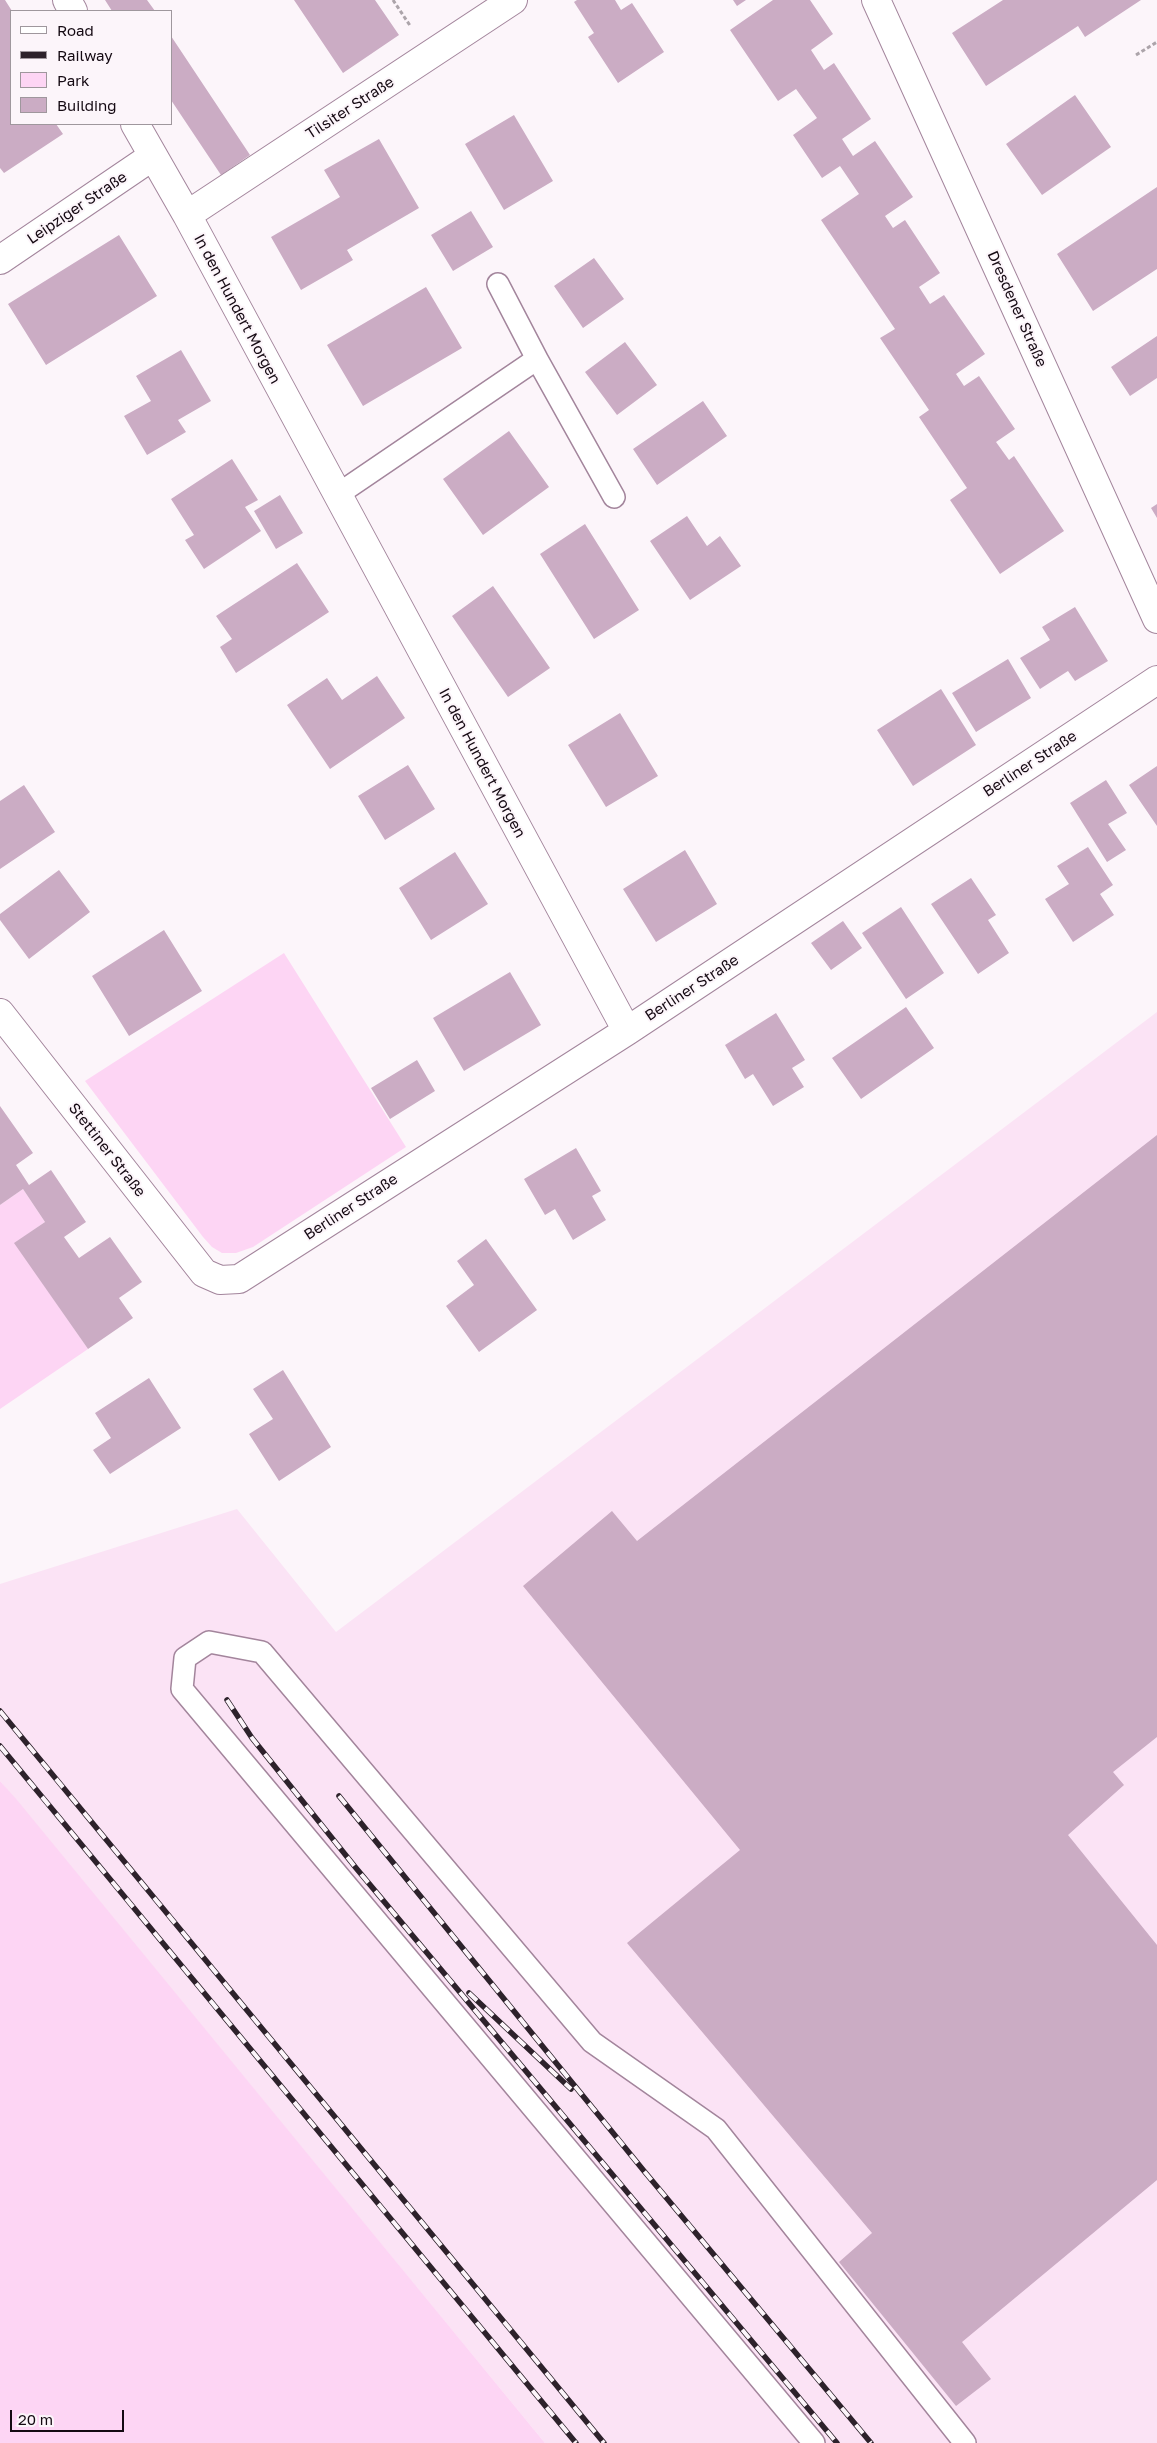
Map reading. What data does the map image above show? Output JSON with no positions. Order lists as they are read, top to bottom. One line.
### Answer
{"streets":{"street":["Tilsiter Straße","Leipziger Straße","In den Hundert Morgen","Dresdener Straße","Berliner Straße","Stettiner Straße"]},"crossings":[["Tilsiter Straße","In den Hundert Morgen"],["Leipziger Straße","In den Hundert Morgen"],["In den Hundert Morgen","Berliner Straße"],["Berliner Straße","Stettiner Straße"]],"legend":["Road","Railway","Park","Building"],"scale_bar":"20 m"}
